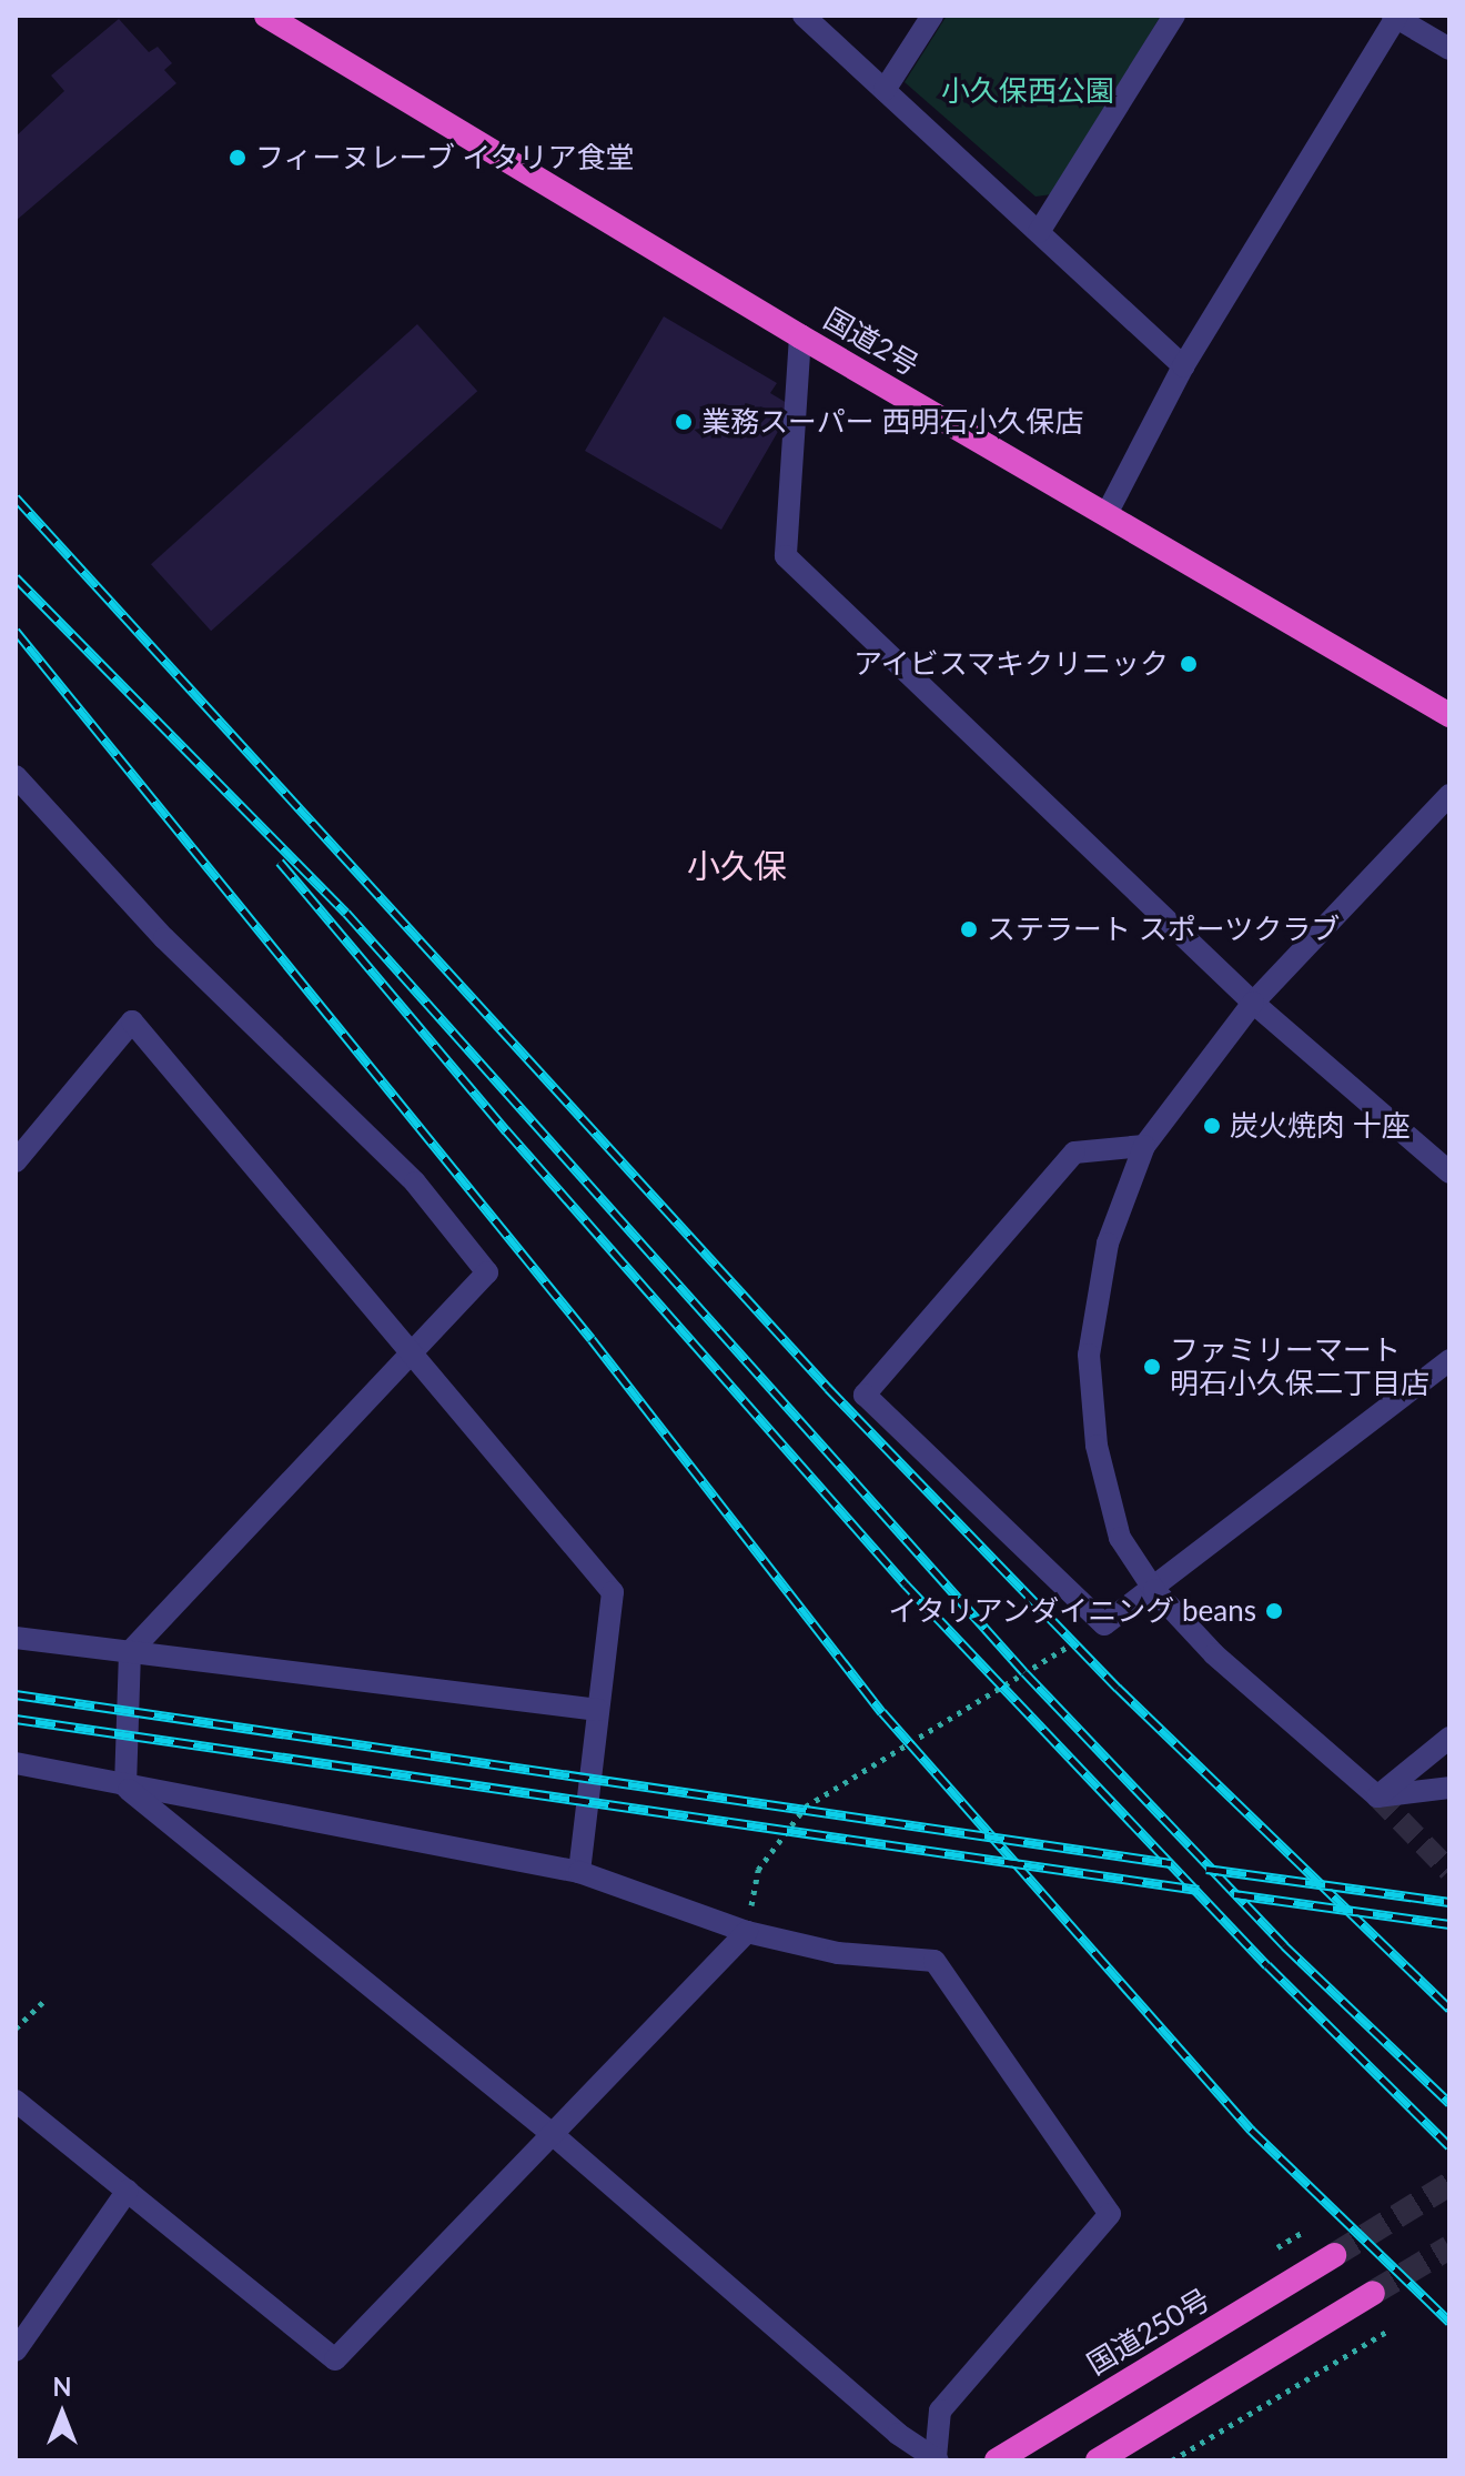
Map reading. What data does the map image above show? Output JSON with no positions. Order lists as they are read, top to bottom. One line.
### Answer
{"streets":{"highway":["国道2号","国道250号"]},"districts":["小久保"],"parks":["小久保西公園"],"places":["フィーヌレーブ イタリア食堂","業務スーパー 西明石小久保店","アイビスマキクリニック","ステラート スポーツクラブ","炭火焼肉 十座","ファミリーマート 明石小久保二丁目店","イタリアンダイニング beans"],"north":"top"}
